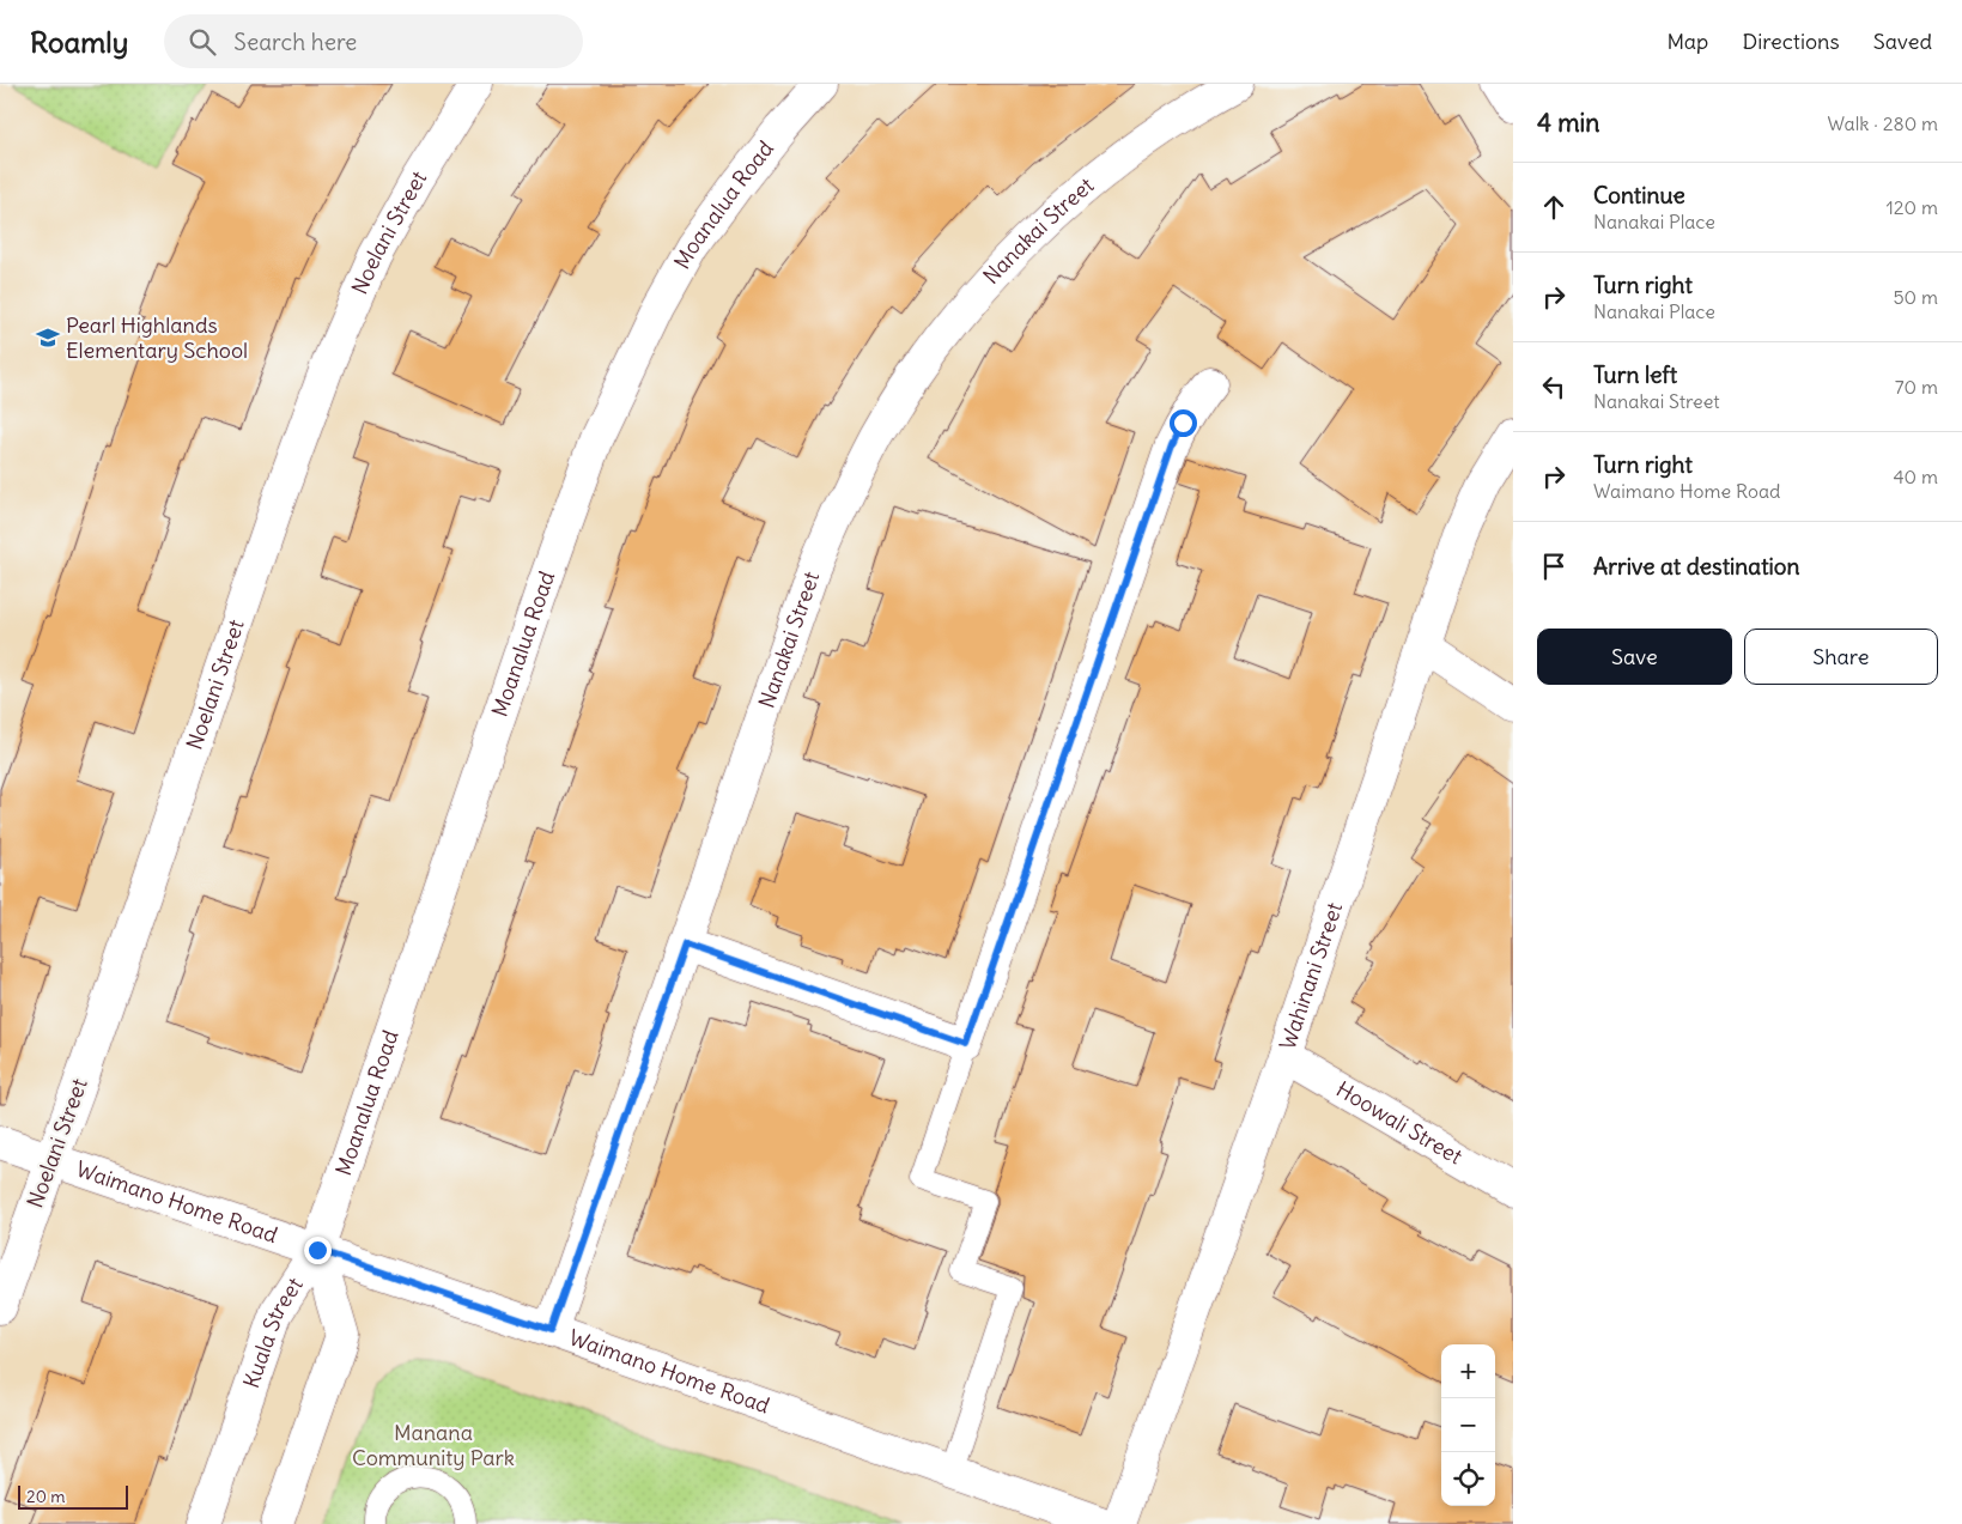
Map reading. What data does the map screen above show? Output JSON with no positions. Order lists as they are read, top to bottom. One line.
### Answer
{"streets":{"street":["Moanalua Road","Nanakai Street","Noelani Street","Wahinani Street","Hoowali Street","Waimano Home Road","Kuala Street"]},"crossings":[["Moanalua Road","Waimano Home Road"],["Moanalua Road","Kuala Street"],["Nanakai Street","Waimano Home Road"],["Noelani Street","Waimano Home Road"],["Wahinani Street","Hoowali Street"],["Waimano Home Road","Kuala Street"]],"parks":["Manana Community Park"],"places":{"school or university":["Pearl Highlands Elementary School"]},"scale_bar":"20 m","page":{"header":"Roamly","search":"Search here","nav":["Map","Directions","Saved"],"heading":["4 min","Walk · 280 m"],"list":[["Continue","Nanakai Place","120 m"],["Turn right","Nanakai Place","50 m"],["Turn left","Nanakai Street","70 m"],["Turn right","Waimano Home Road","40 m"],"Arrive at destination"],"buttons":["Save","Share"],"map_buttons":["+","−"],"scale":"20 m"}}
